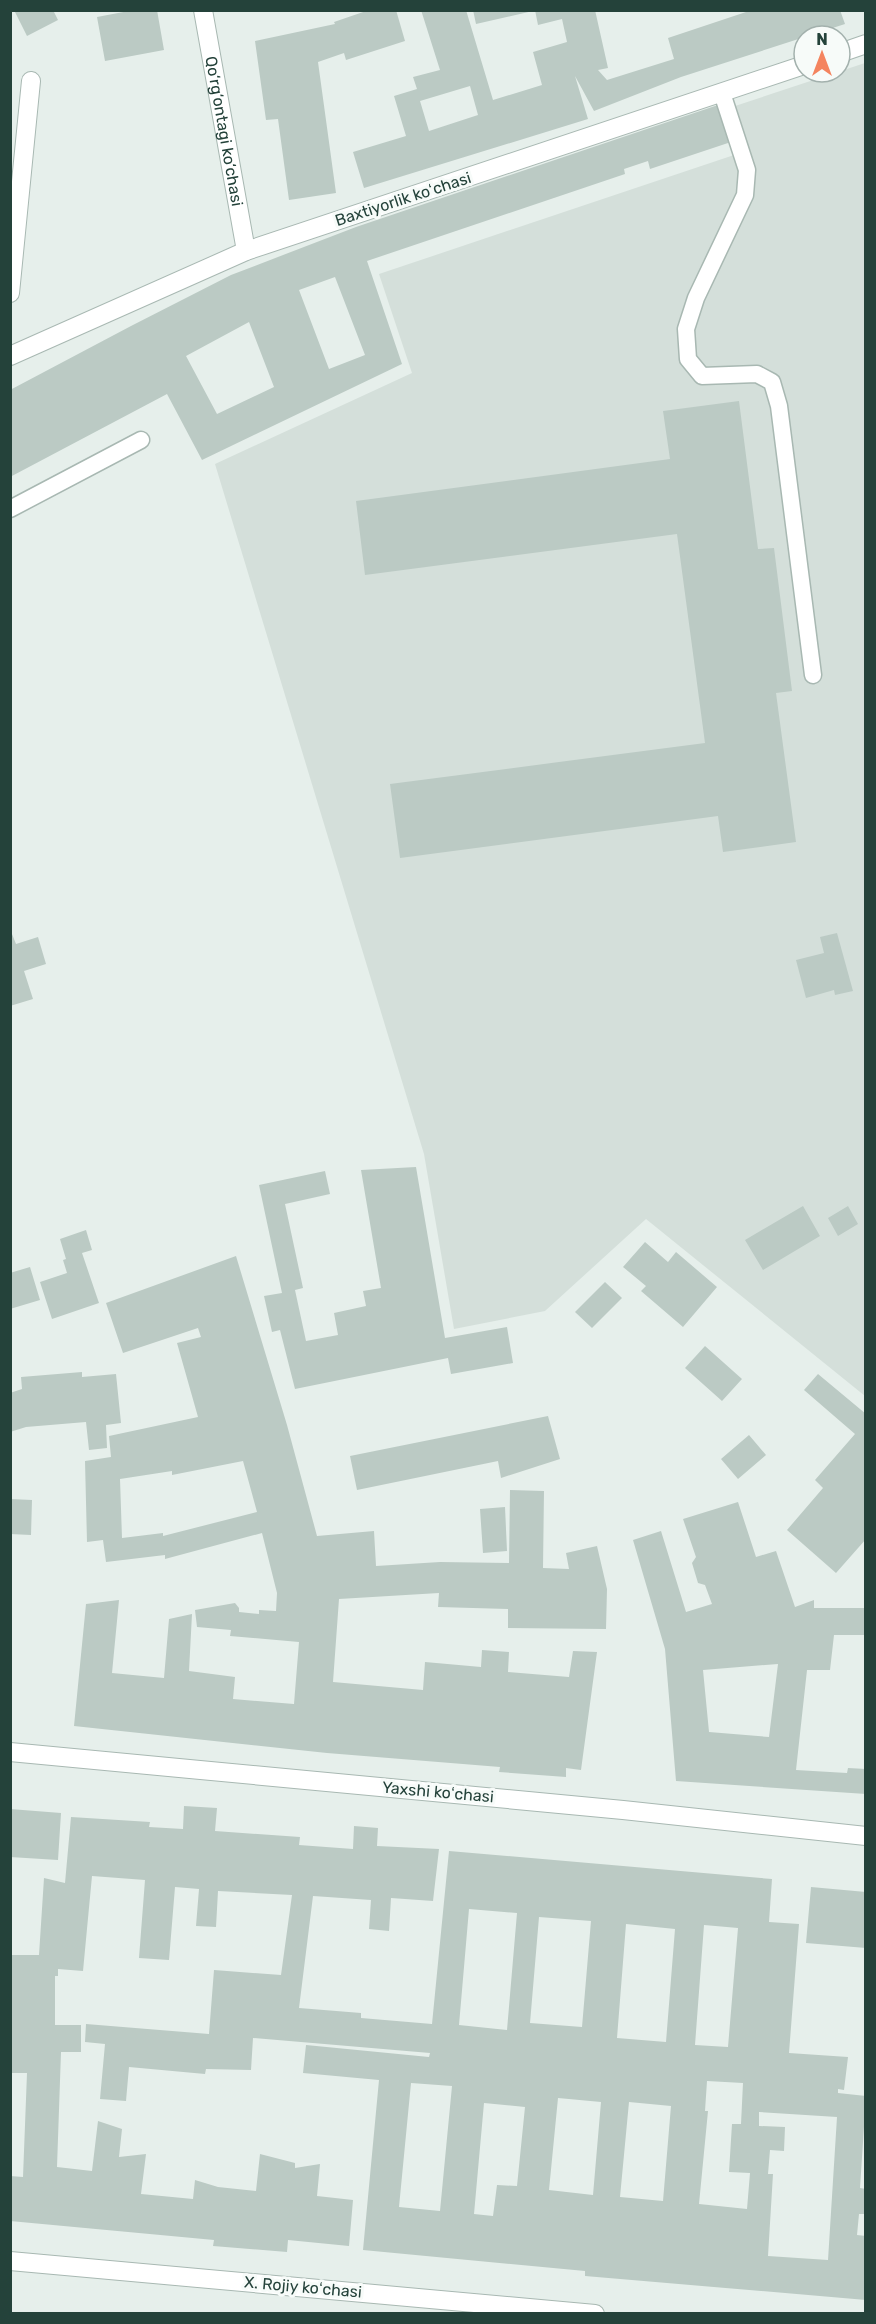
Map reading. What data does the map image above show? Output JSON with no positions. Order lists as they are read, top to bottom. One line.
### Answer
{"streets":{"street":["Qo‘rg‘ontagi ko‘chasi","Baxtiyorlik koʻchasi","Yaxshi koʻchasi","X. Rojiy koʻchasi"]},"crossings":[["Qo‘rg‘ontagi ko‘chasi","Baxtiyorlik koʻchasi"]],"north":"top"}
